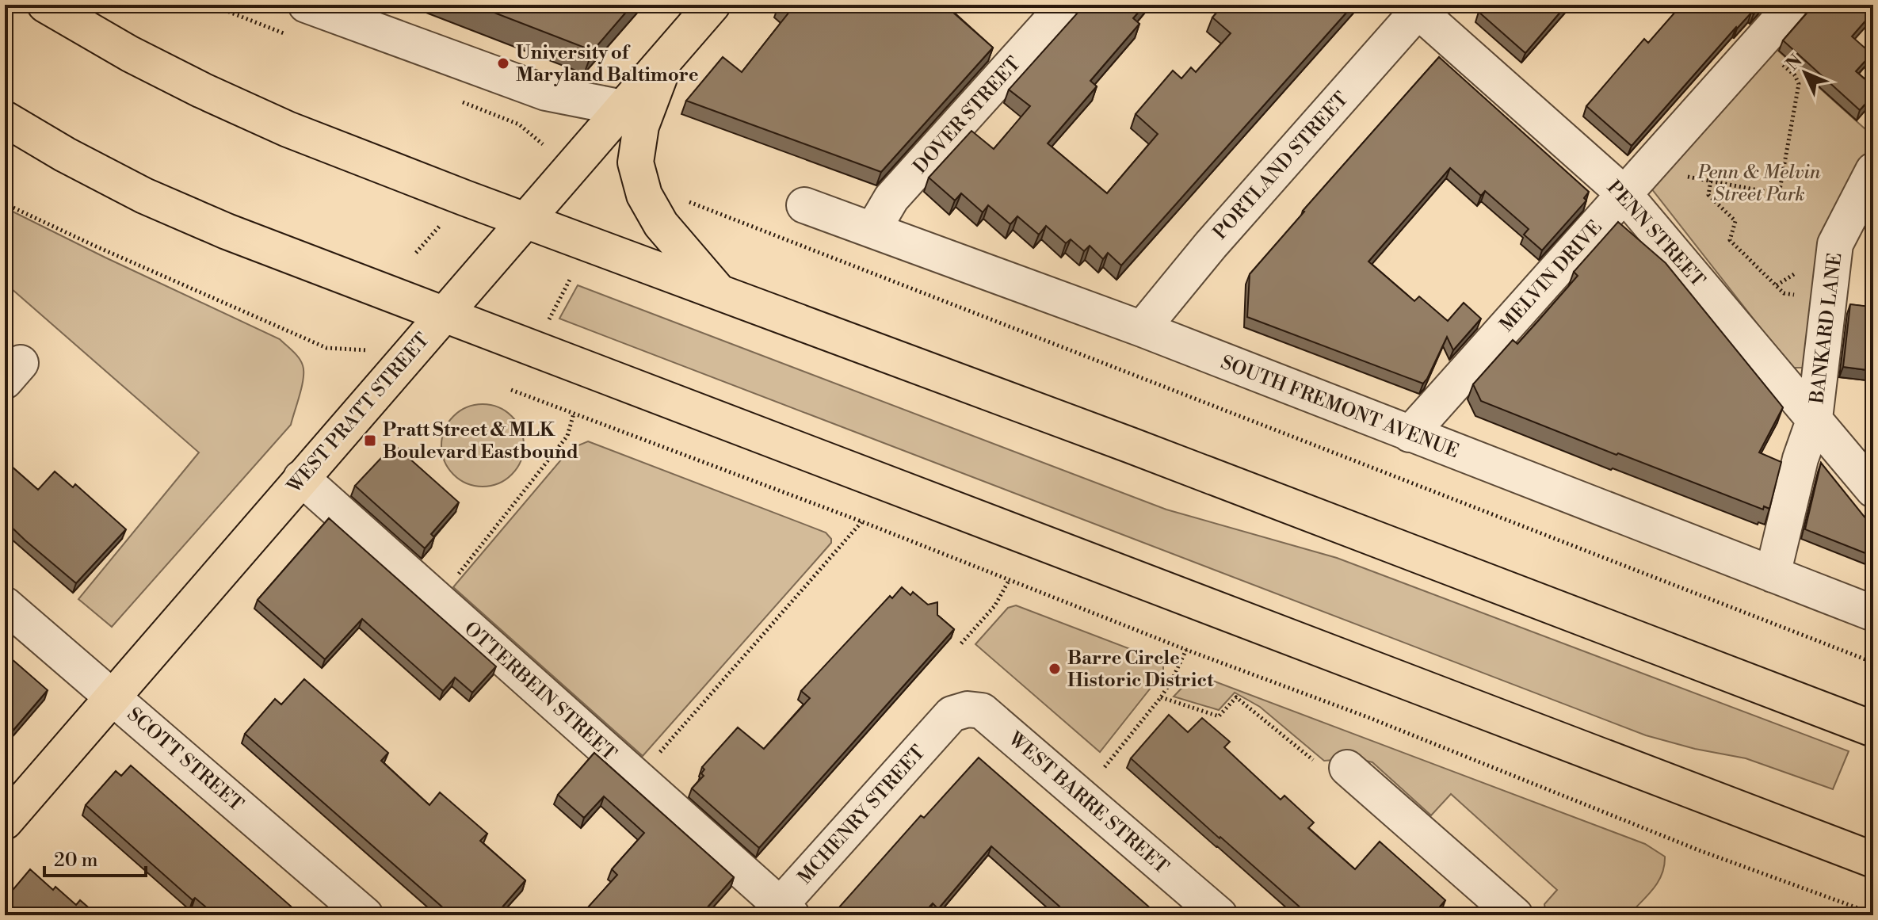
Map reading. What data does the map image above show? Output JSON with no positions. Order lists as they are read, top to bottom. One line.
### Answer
{"streets":{"main road":["WEST PRATT STREET"],"street":["DOVER STREET","PORTLAND STREET","PENN STREET","MELVIN DRIVE","BANKARD LANE","SOUTH FREMONT AVENUE","OTTERBEIN STREET","SCOTT STREET","WEST BARRE STREET","MCHENRY STREET"]},"crossings":[["DOVER STREET","SOUTH FREMONT AVENUE"],["PORTLAND STREET","PENN STREET"],["PORTLAND STREET","SOUTH FREMONT AVENUE"],["PENN STREET","MELVIN DRIVE"],["PENN STREET","BANKARD LANE"],["MELVIN DRIVE","SOUTH FREMONT AVENUE"],["BANKARD LANE","SOUTH FREMONT AVENUE"],["WEST PRATT STREET","OTTERBEIN STREET"],["WEST PRATT STREET","SCOTT STREET"],["OTTERBEIN STREET","MCHENRY STREET"],["WEST BARRE STREET","MCHENRY STREET"]],"parks":["Penn & Melvin Street Park"],"places":{"other":["University of Maryland Baltimore","Barre Circle Historic District"],"transit":["Pratt Street & MLK Boulevard Eastbound"]},"scale_bar":"20 m","north":"top left"}
